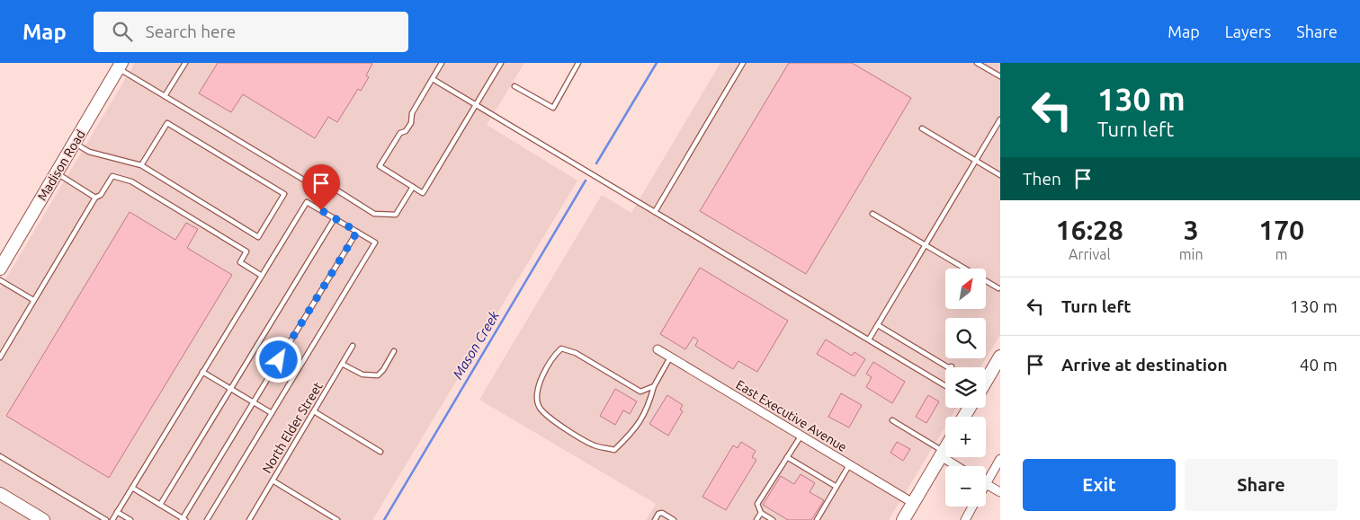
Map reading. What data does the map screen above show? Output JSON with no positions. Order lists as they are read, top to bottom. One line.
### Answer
{"streets":{"street":["Madison Road","East Executive Avenue"],"lane":["North Elder Street"]},"water":["Mason Creek"],"north":"top right","page":{"header":"Map","search":"Search here","nav":["Map","Layers","Share"],"turn":["130 m","Turn left"],"then":"Then","eta":["16:28","Arrival","3","min","170","m"],"map_buttons":["+","−"],"list":[{"name":"Turn left","value":"130 m"},{"name":"Arrive at destination","value":"40 m"}],"buttons":["Exit","Share"]}}
